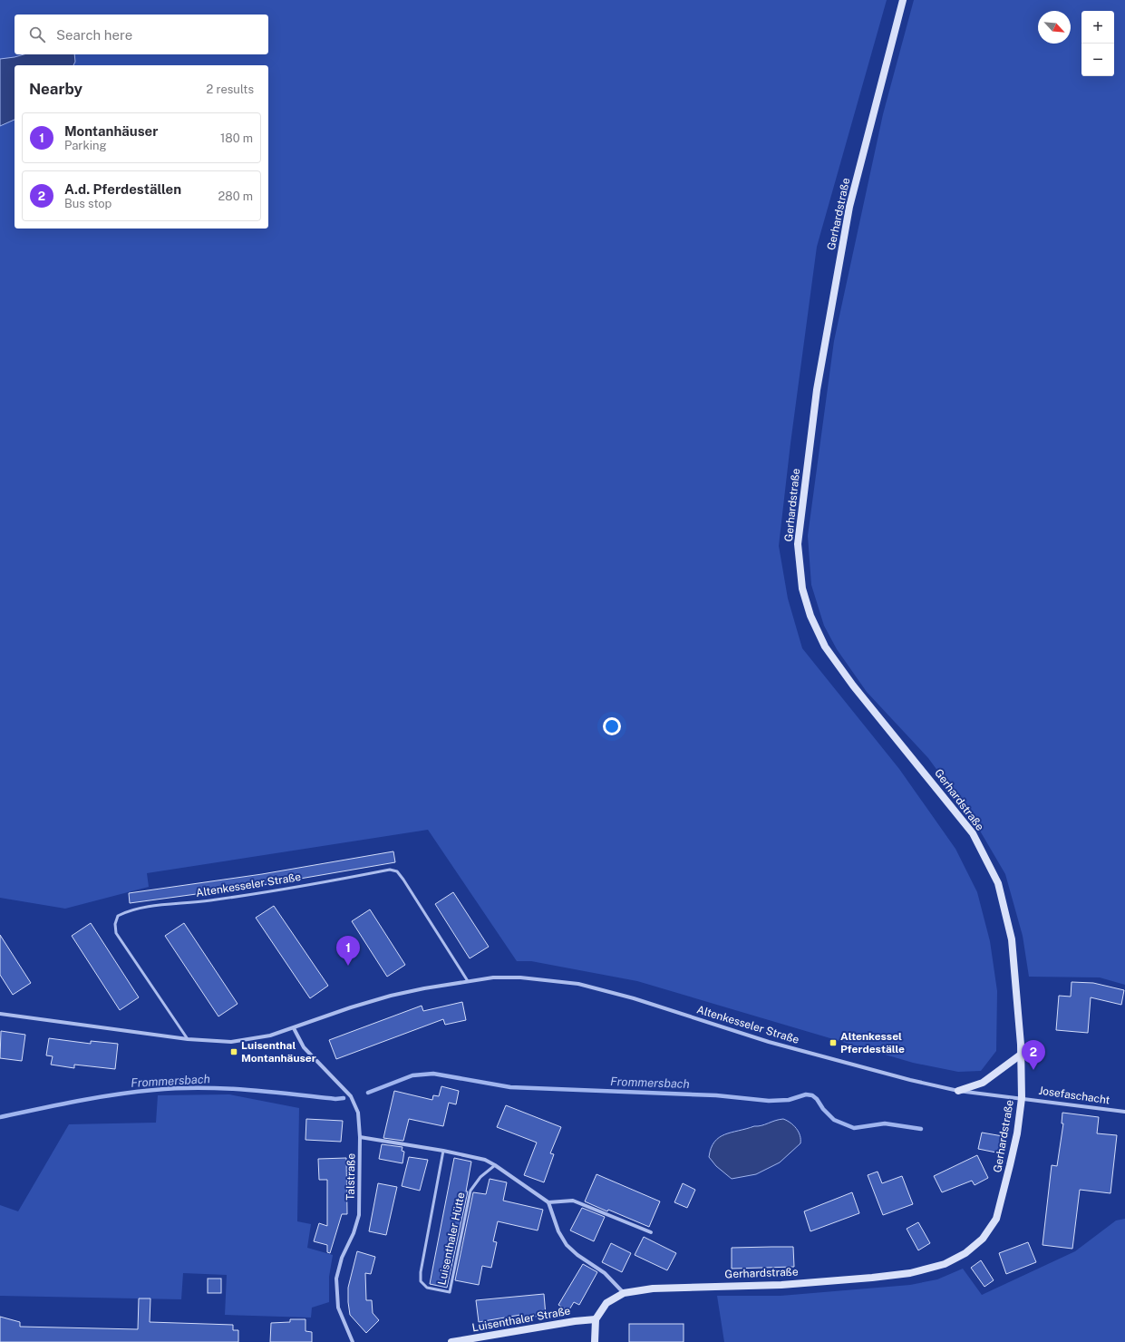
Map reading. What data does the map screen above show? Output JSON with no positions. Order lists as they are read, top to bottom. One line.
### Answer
{"streets":{"street":["Gerhardstraße","Altenkesseler Straße","Josefaschacht","Talstraße","Luisenthaler Straße"],"lane":["Luisenthaler Hütte"]},"crossings":[["Gerhardstraße","Altenkesseler Straße"],["Gerhardstraße","Josefaschacht"],["Gerhardstraße","Luisenthaler Straße"],["Altenkesseler Straße","Josefaschacht"],["Altenkesseler Straße","Talstraße"]],"water":["Frommersbach"],"places":{"transit":["Altenkessel Pferdeställe","Luisenthal Montanhäuser"]},"north":"bottom right","page":{"map_buttons":["+","−"],"search":"Search here","heading":["Nearby","2 results"],"list":[{"mark":"1","name":"Montanhäuser","note":"Parking","value":"180 m"},{"mark":"2","name":"A.d. Pferdeställen","note":"Bus stop","value":"280 m"}],"pins":["1","2"]}}
